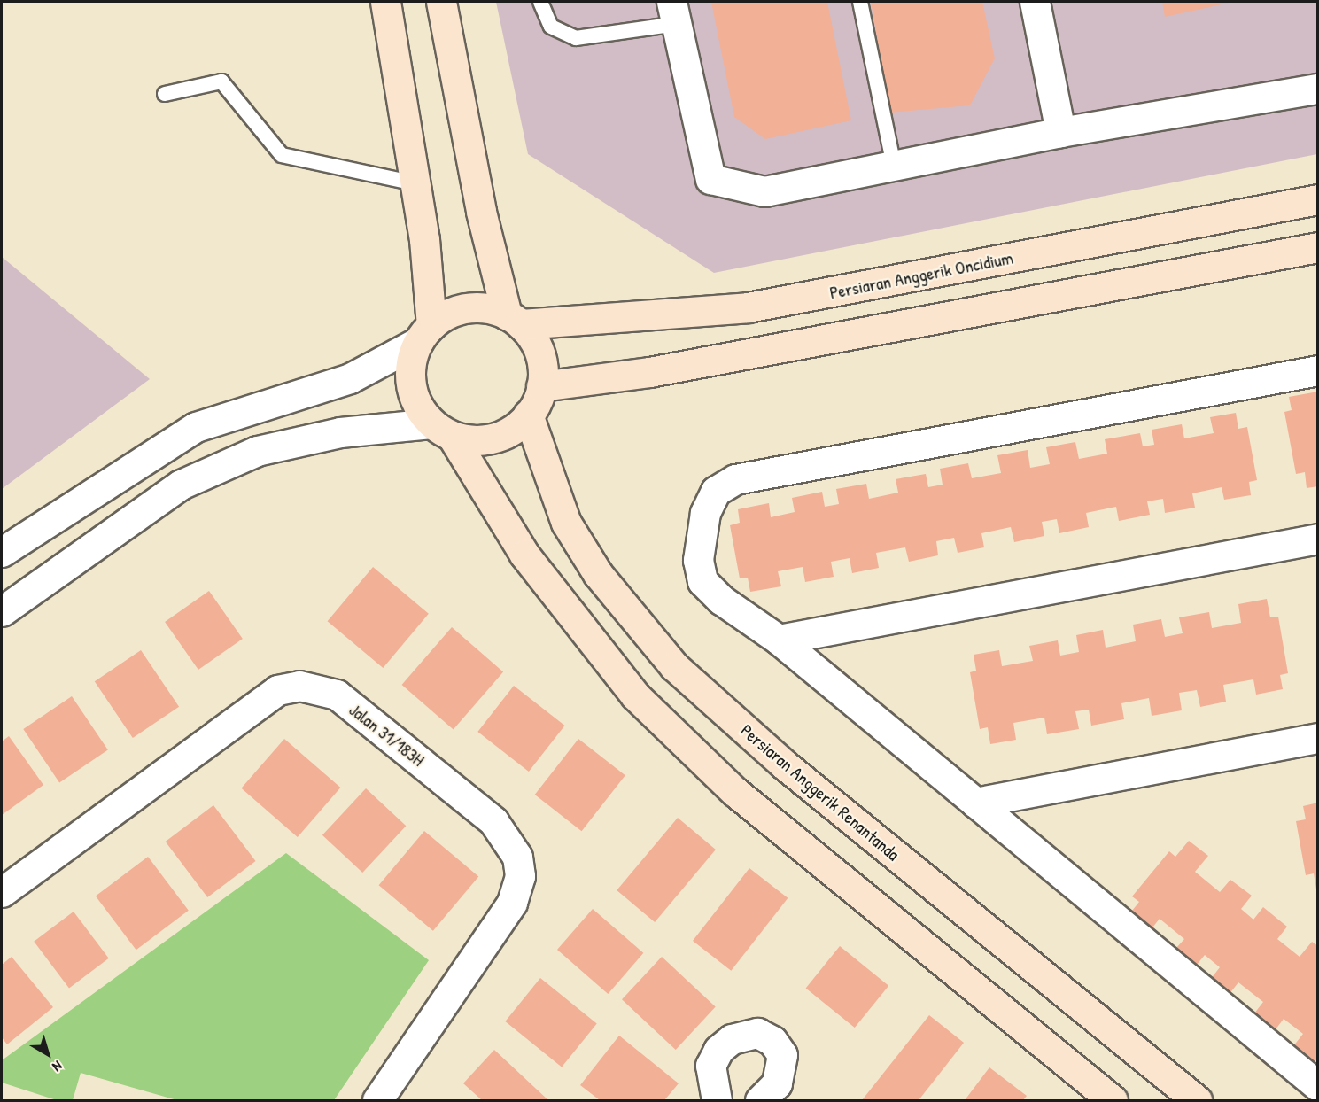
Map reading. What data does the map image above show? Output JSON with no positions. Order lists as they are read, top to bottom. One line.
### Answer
{"streets":{"main road":["Persiaran Anggerik Oncidium","Persiaran Anggerik Renantanda"],"street":["Jalan 31/183H"]},"crossings":[["Persiaran Anggerik Oncidium","Persiaran Anggerik Renantanda"]],"north":"bottom right"}
